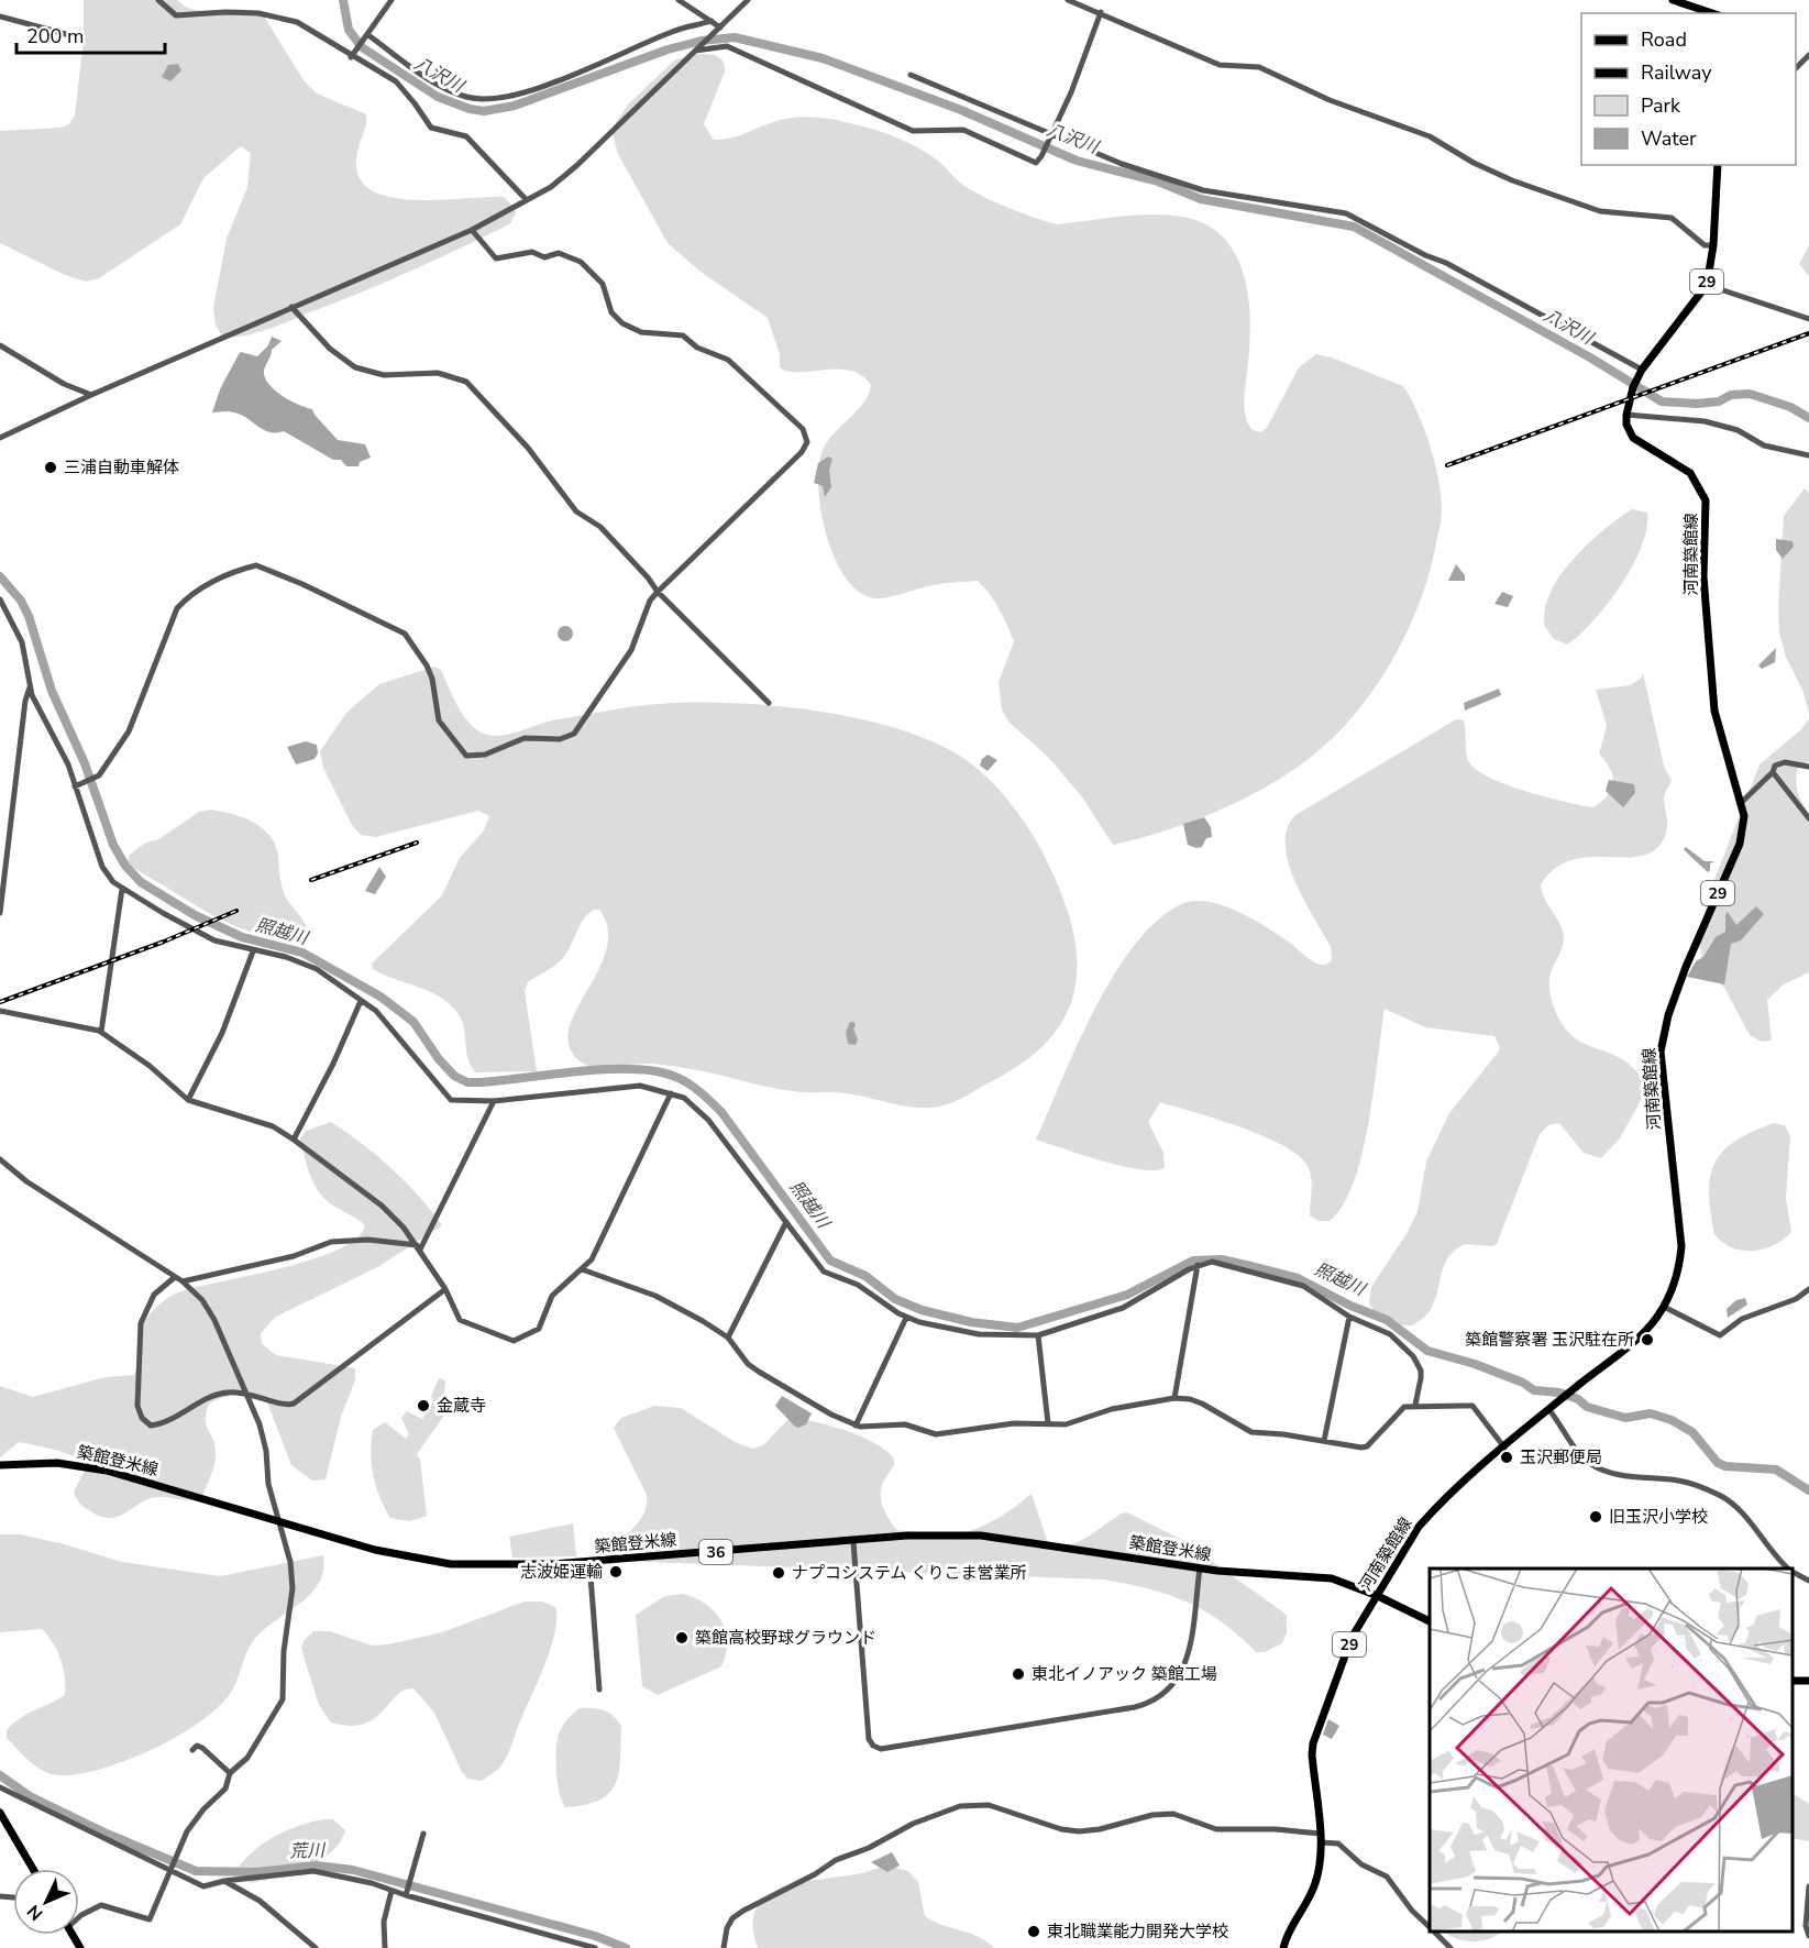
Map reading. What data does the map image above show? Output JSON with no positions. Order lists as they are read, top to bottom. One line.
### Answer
{"streets":{"main road":["29","河南築館線","築館登米線","36"]},"crossings":[["29","河南築館線"],["河南築館線","築館登米線"]],"water":["八沢川","照越川","荒川"],"places":["三浦自動車解体","築館警察署 玉沢駐在所","金蔵寺","玉沢郵便局","旧玉沢小学校","志波姫運輸","ナプコシステム くりこま営業所","築館高校野球グラウンド","東北イノアック 築館工場","東北職業能力開発大学校"],"legend":["Road","Railway","Park","Water"],"scale_bar":"200 m","north":"bottom left"}
